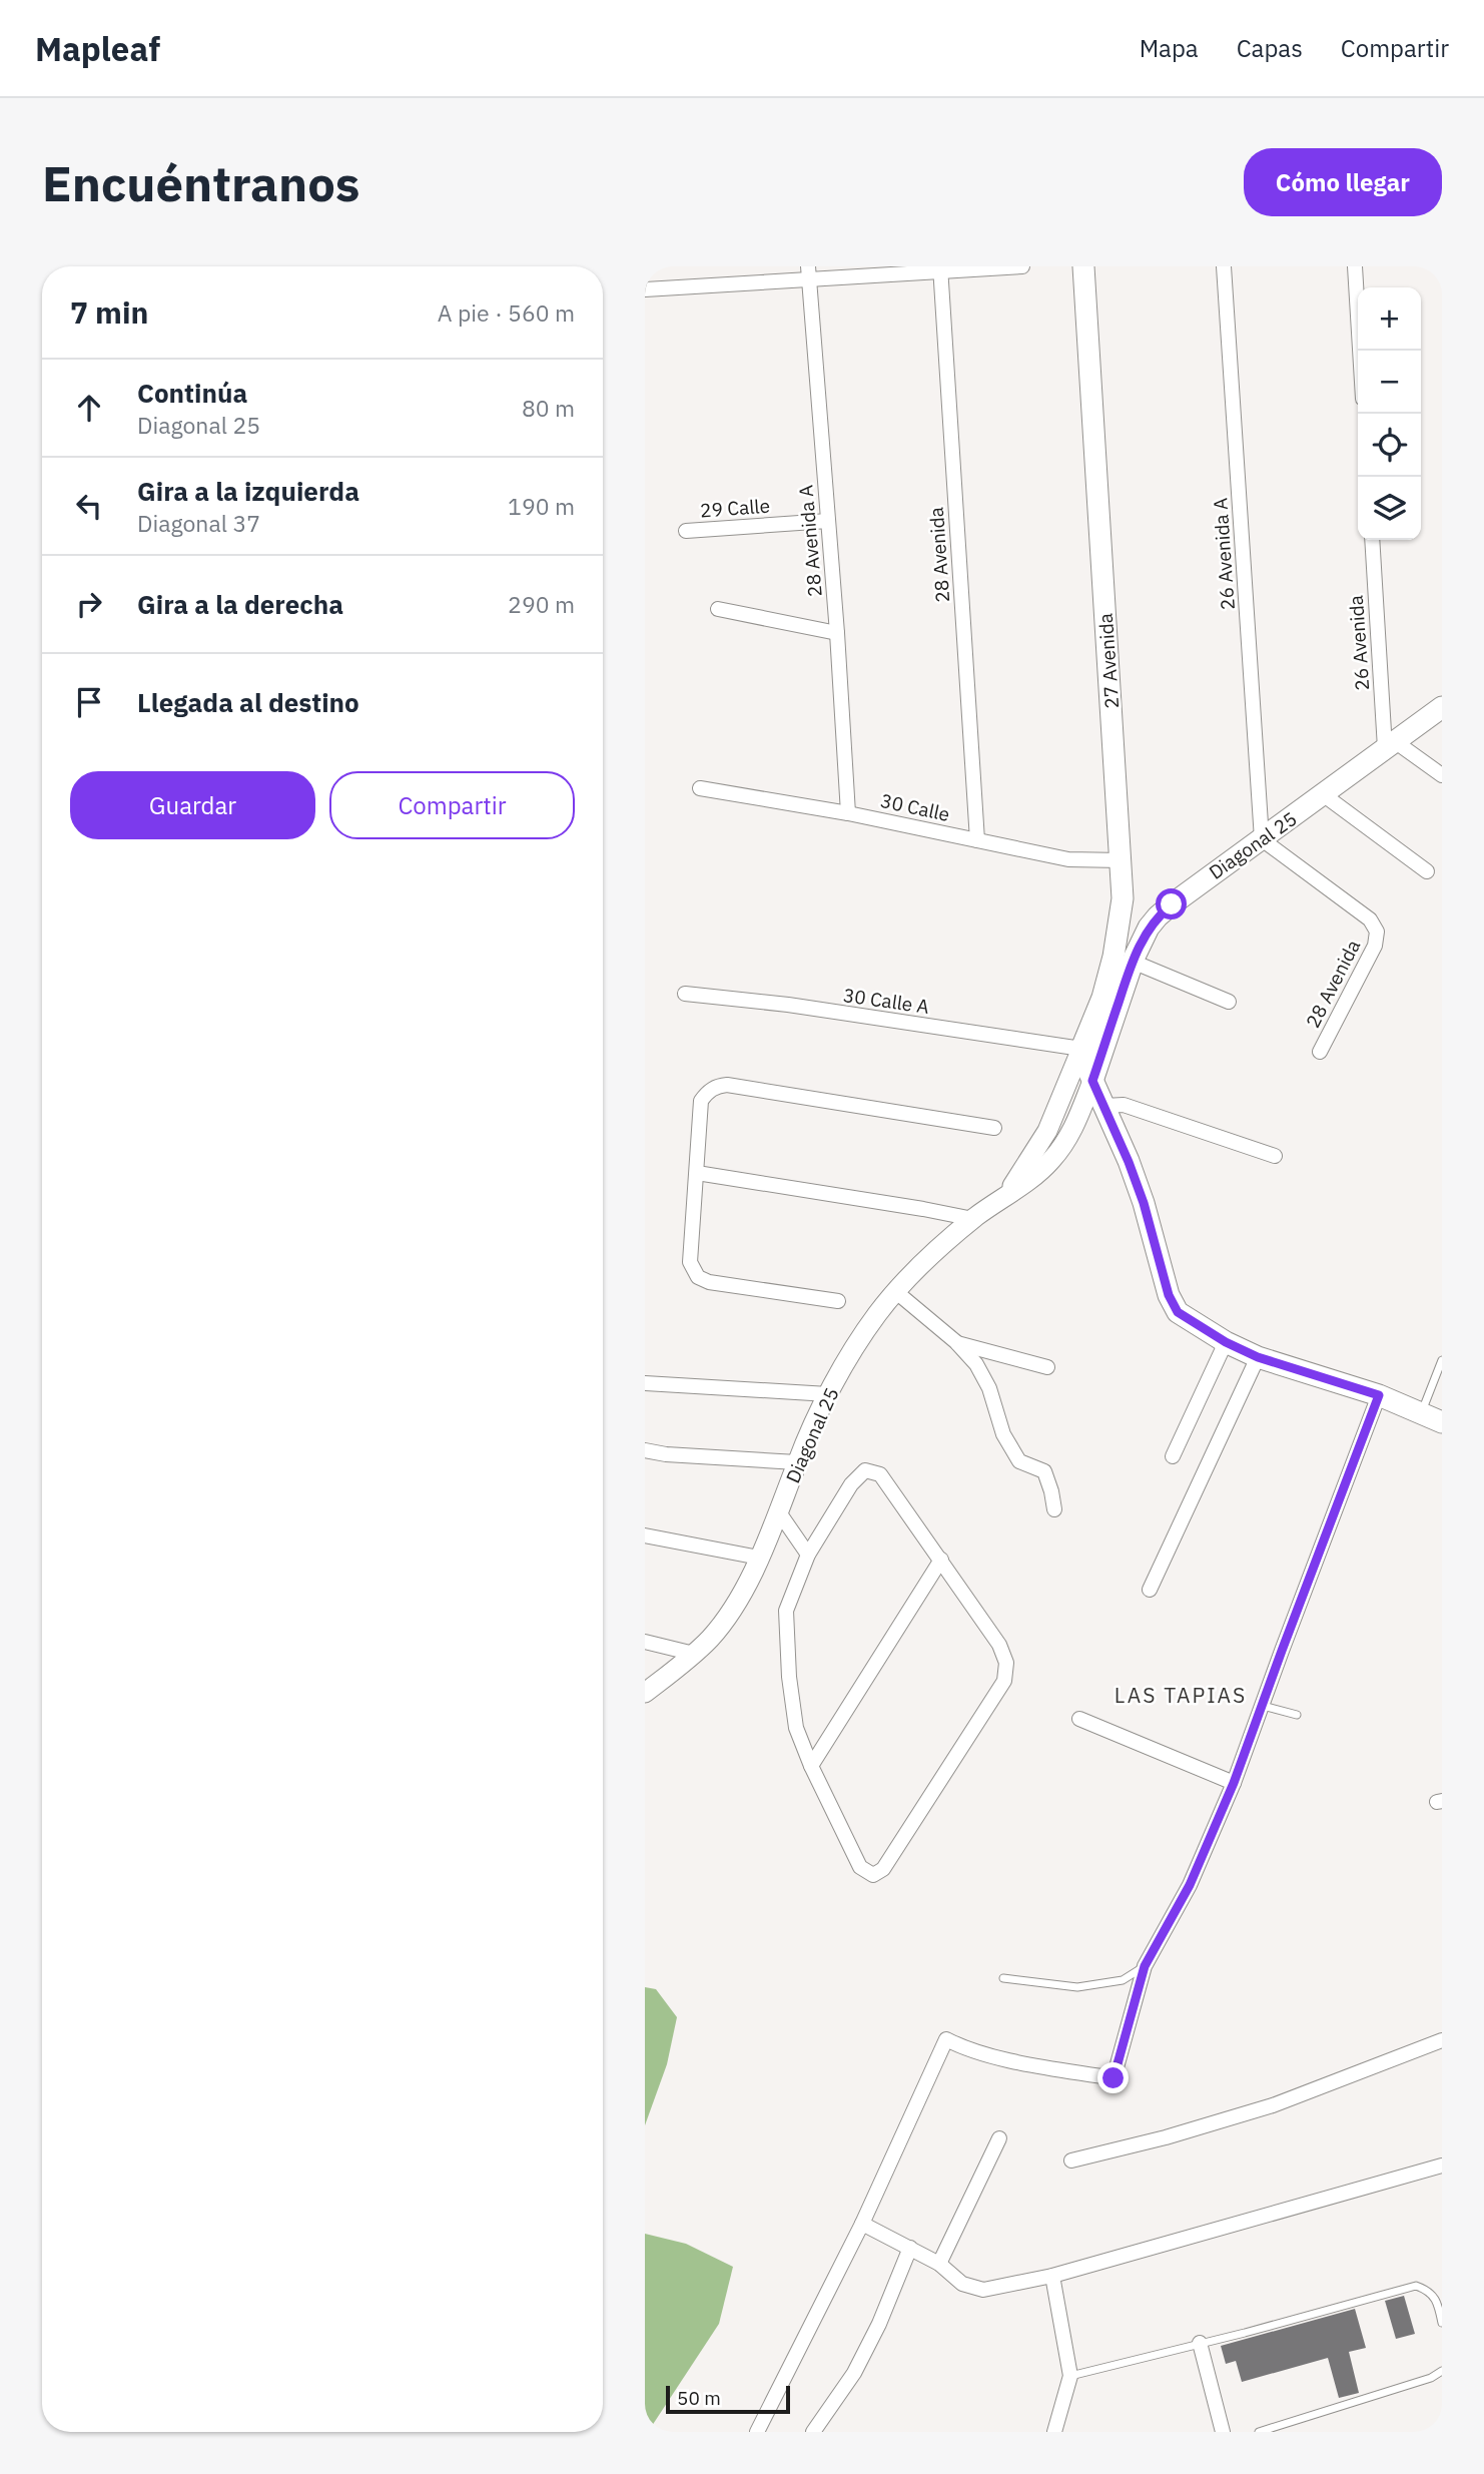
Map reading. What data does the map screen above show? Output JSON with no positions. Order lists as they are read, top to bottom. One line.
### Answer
{"streets":{"main road":["27 Avenida","Diagonal 25"],"street":["29 Calle","28 Avenida A","26 Avenida A","28 Avenida","26 Avenida","30 Calle","30 Calle A"]},"crossings":[["29 Calle","28 Avenida A"],["28 Avenida A","30 Calle"],["26 Avenida A","28 Avenida"],["26 Avenida A","Diagonal 25"],["28 Avenida","30 Calle"],["28 Avenida","Diagonal 25"],["26 Avenida","Diagonal 25"],["27 Avenida","30 Calle"],["27 Avenida","Diagonal 25"],["27 Avenida","30 Calle A"],["Diagonal 25","30 Calle A"]],"districts":["LAS TAPIAS"],"scale_bar":"50 m","page":{"header":"Mapleaf","nav":["Mapa","Capas","Compartir"],"buttons":["Cómo llegar",["Guardar","Compartir"]],"title":"Encuéntranos","heading":["7 min","A pie · 560 m"],"map_buttons":["+","−"],"list":[["Continúa","Diagonal 25","80 m"],["Gira a la izquierda","Diagonal 37","190 m"],["Gira a la derecha","290 m"],"Llegada al destino"],"scale":"50 m"}}
